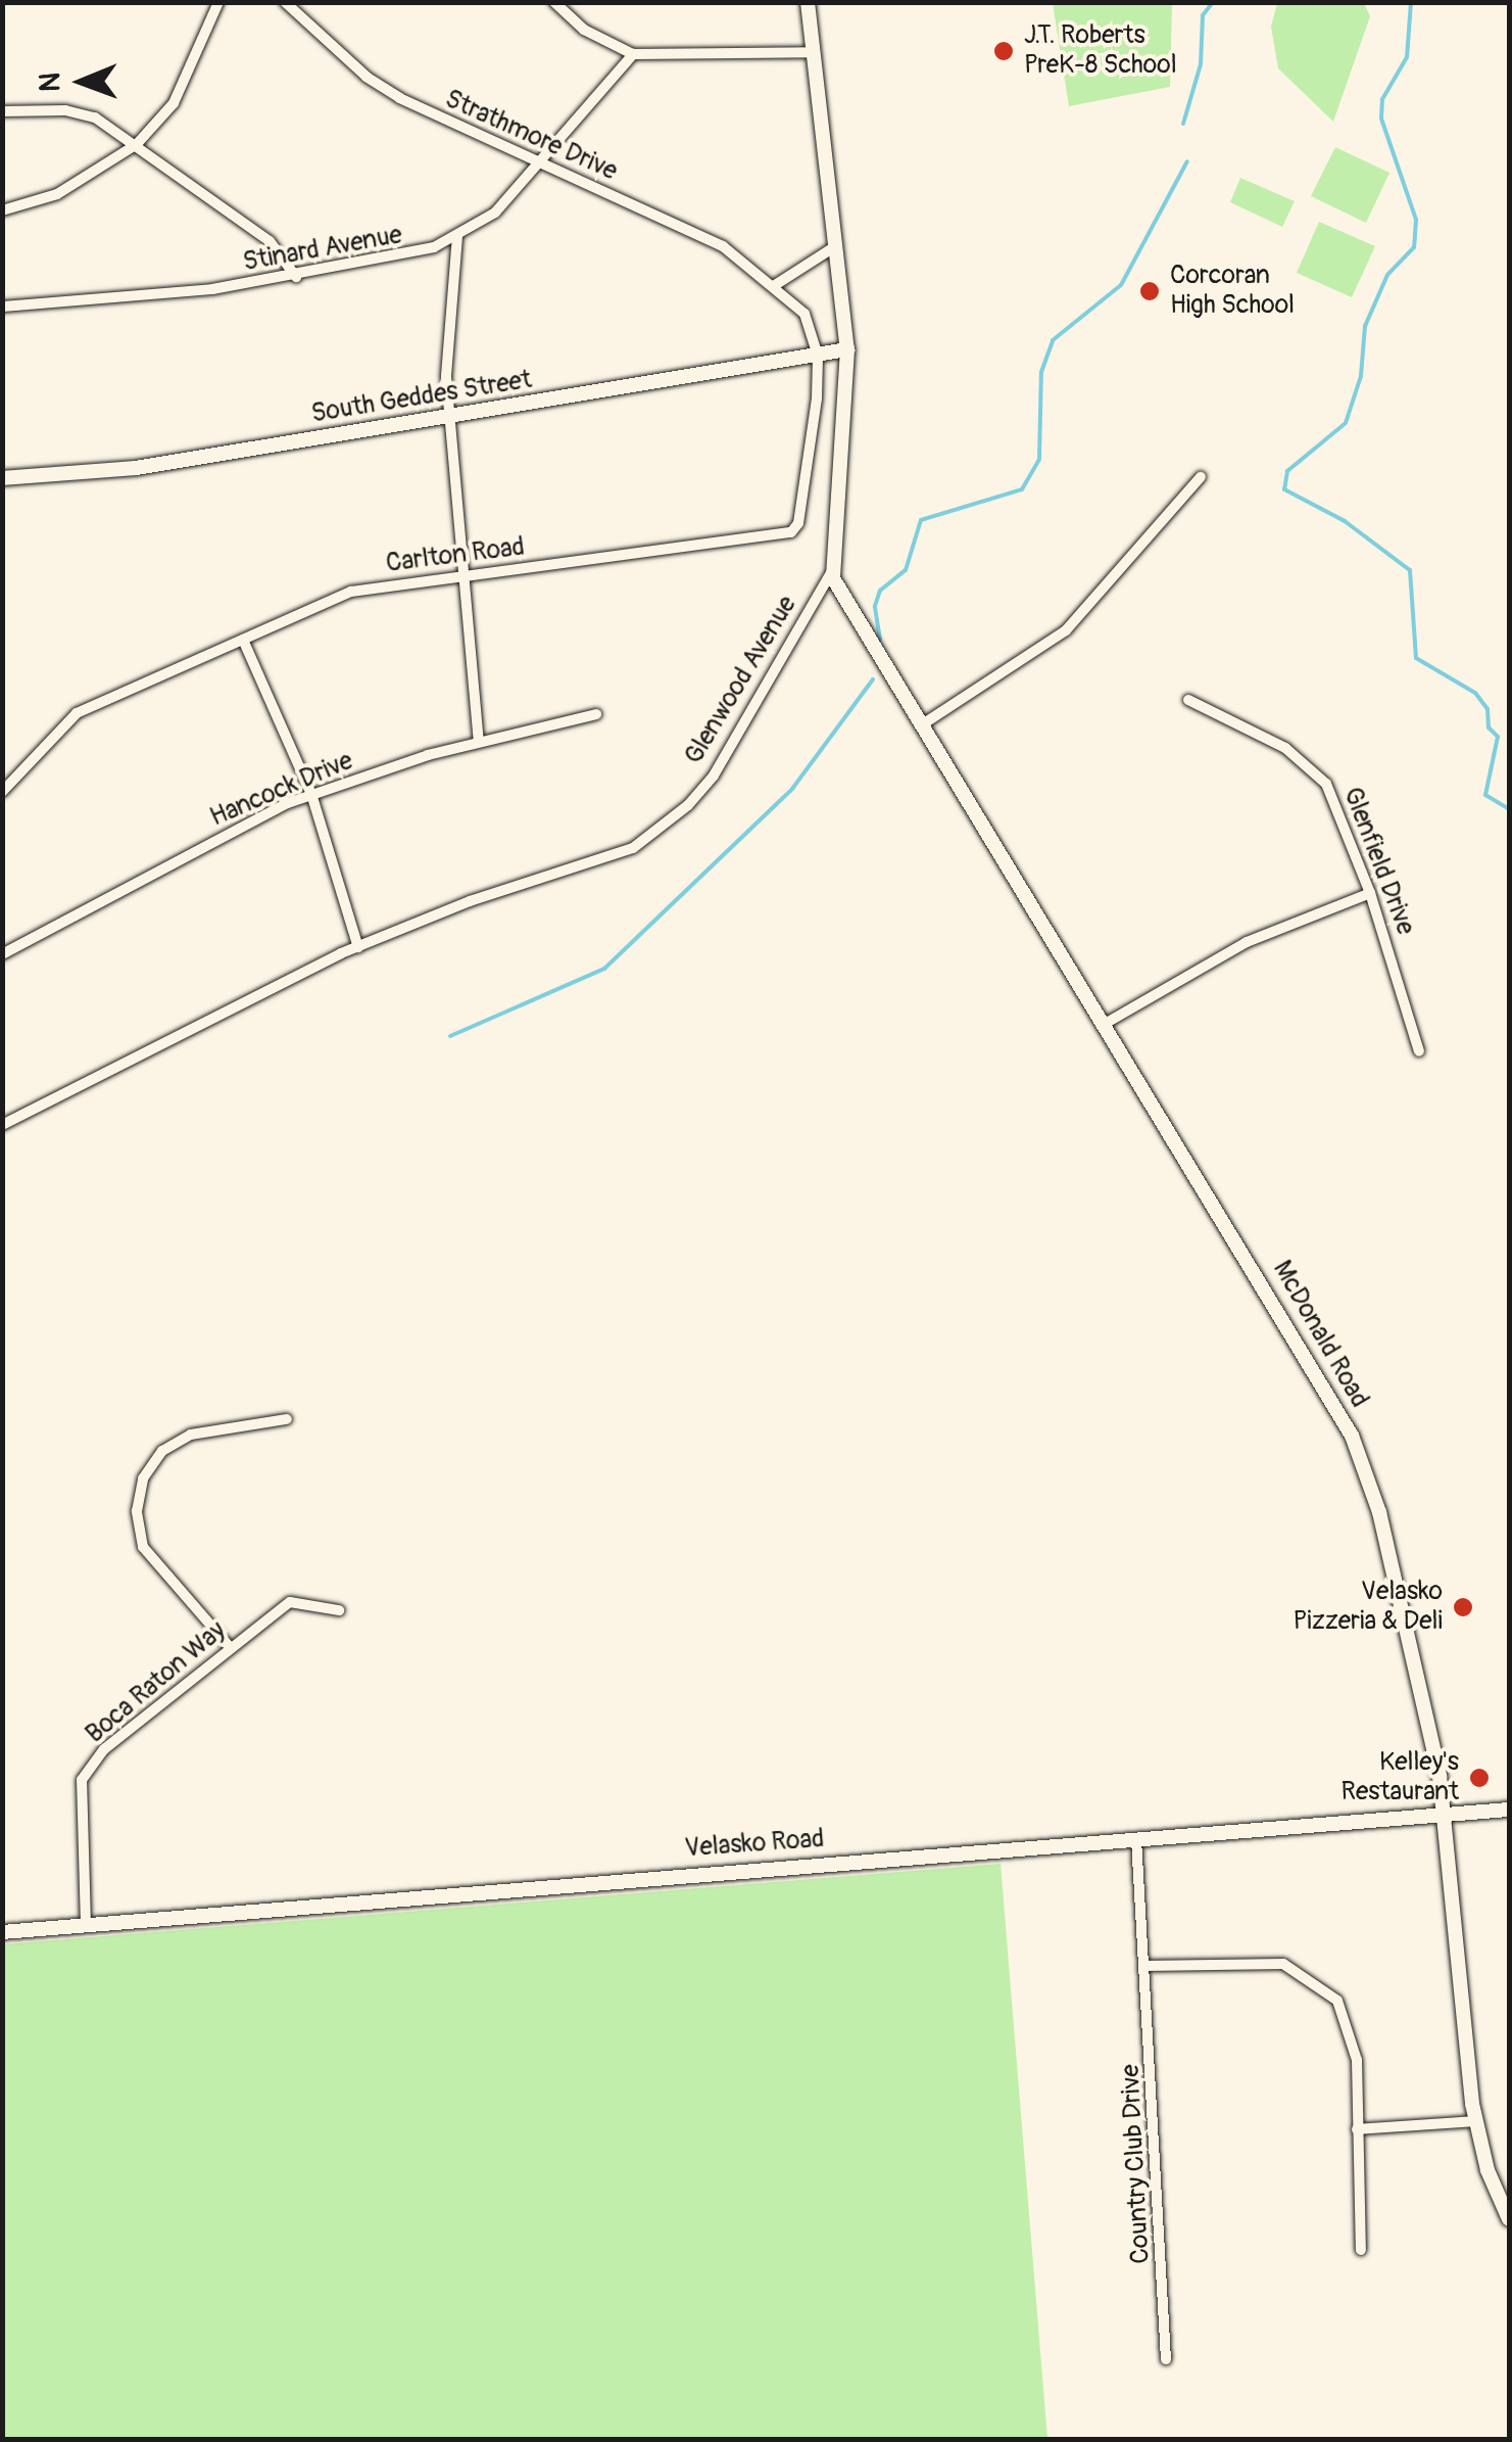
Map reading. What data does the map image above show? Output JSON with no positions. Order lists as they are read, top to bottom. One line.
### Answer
{"streets":{"street":["Strathmore Drive","Stinard Avenue","South Geddes Street","Carlton Road","Glenwood Avenue","Hancock Drive","Glenfield Drive","McDonald Road","Boca Raton Way","Velasko Road","Country Club Drive"]},"crossings":[["Strathmore Drive","Stinard Avenue"],["Strathmore Drive","South Geddes Street"],["Strathmore Drive","Carlton Road"],["South Geddes Street","Carlton Road"],["South Geddes Street","Glenwood Avenue"],["Glenwood Avenue","McDonald Road"],["McDonald Road","Velasko Road"],["Boca Raton Way","Velasko Road"],["Velasko Road","Country Club Drive"]],"places":["J.T. Roberts PreK-8 School","Corcoran High School","Velasko Pizzeria & Deli","Kelley's Restaurant"],"north":"left"}
